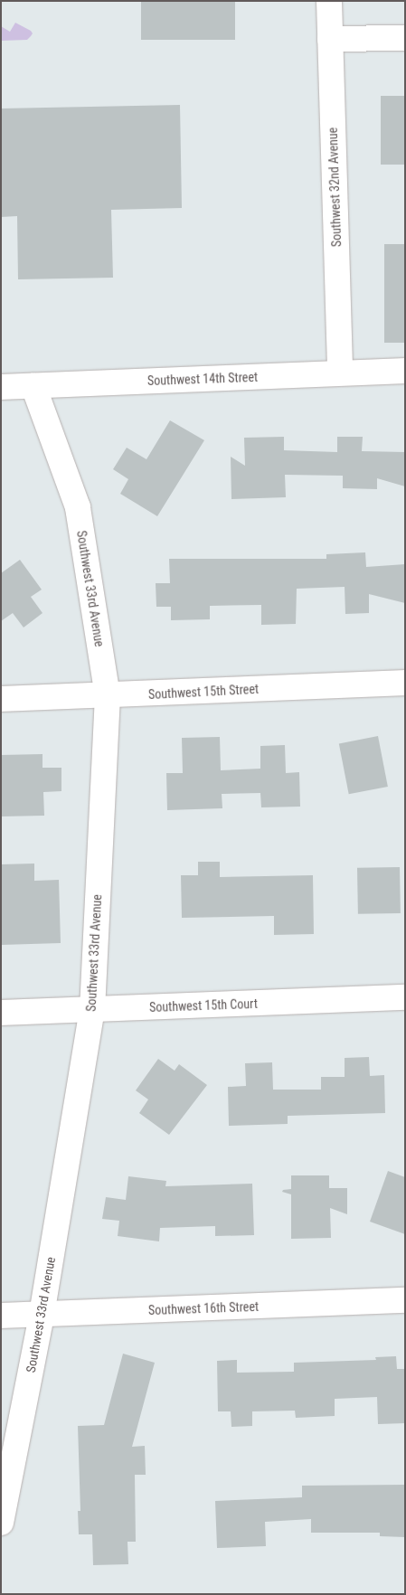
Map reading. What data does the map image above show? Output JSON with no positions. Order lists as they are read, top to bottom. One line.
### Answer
{"streets":{"street":["Southwest 32nd Avenue","Southwest 14th Street","Southwest 33rd Avenue","Southwest 15th Street","Southwest 15th Court","Southwest 16th Street"]},"crossings":[["Southwest 32nd Avenue","Southwest 14th Street"],["Southwest 14th Street","Southwest 33rd Avenue"],["Southwest 33rd Avenue","Southwest 15th Street"],["Southwest 33rd Avenue","Southwest 15th Court"],["Southwest 33rd Avenue","Southwest 16th Street"]]}
